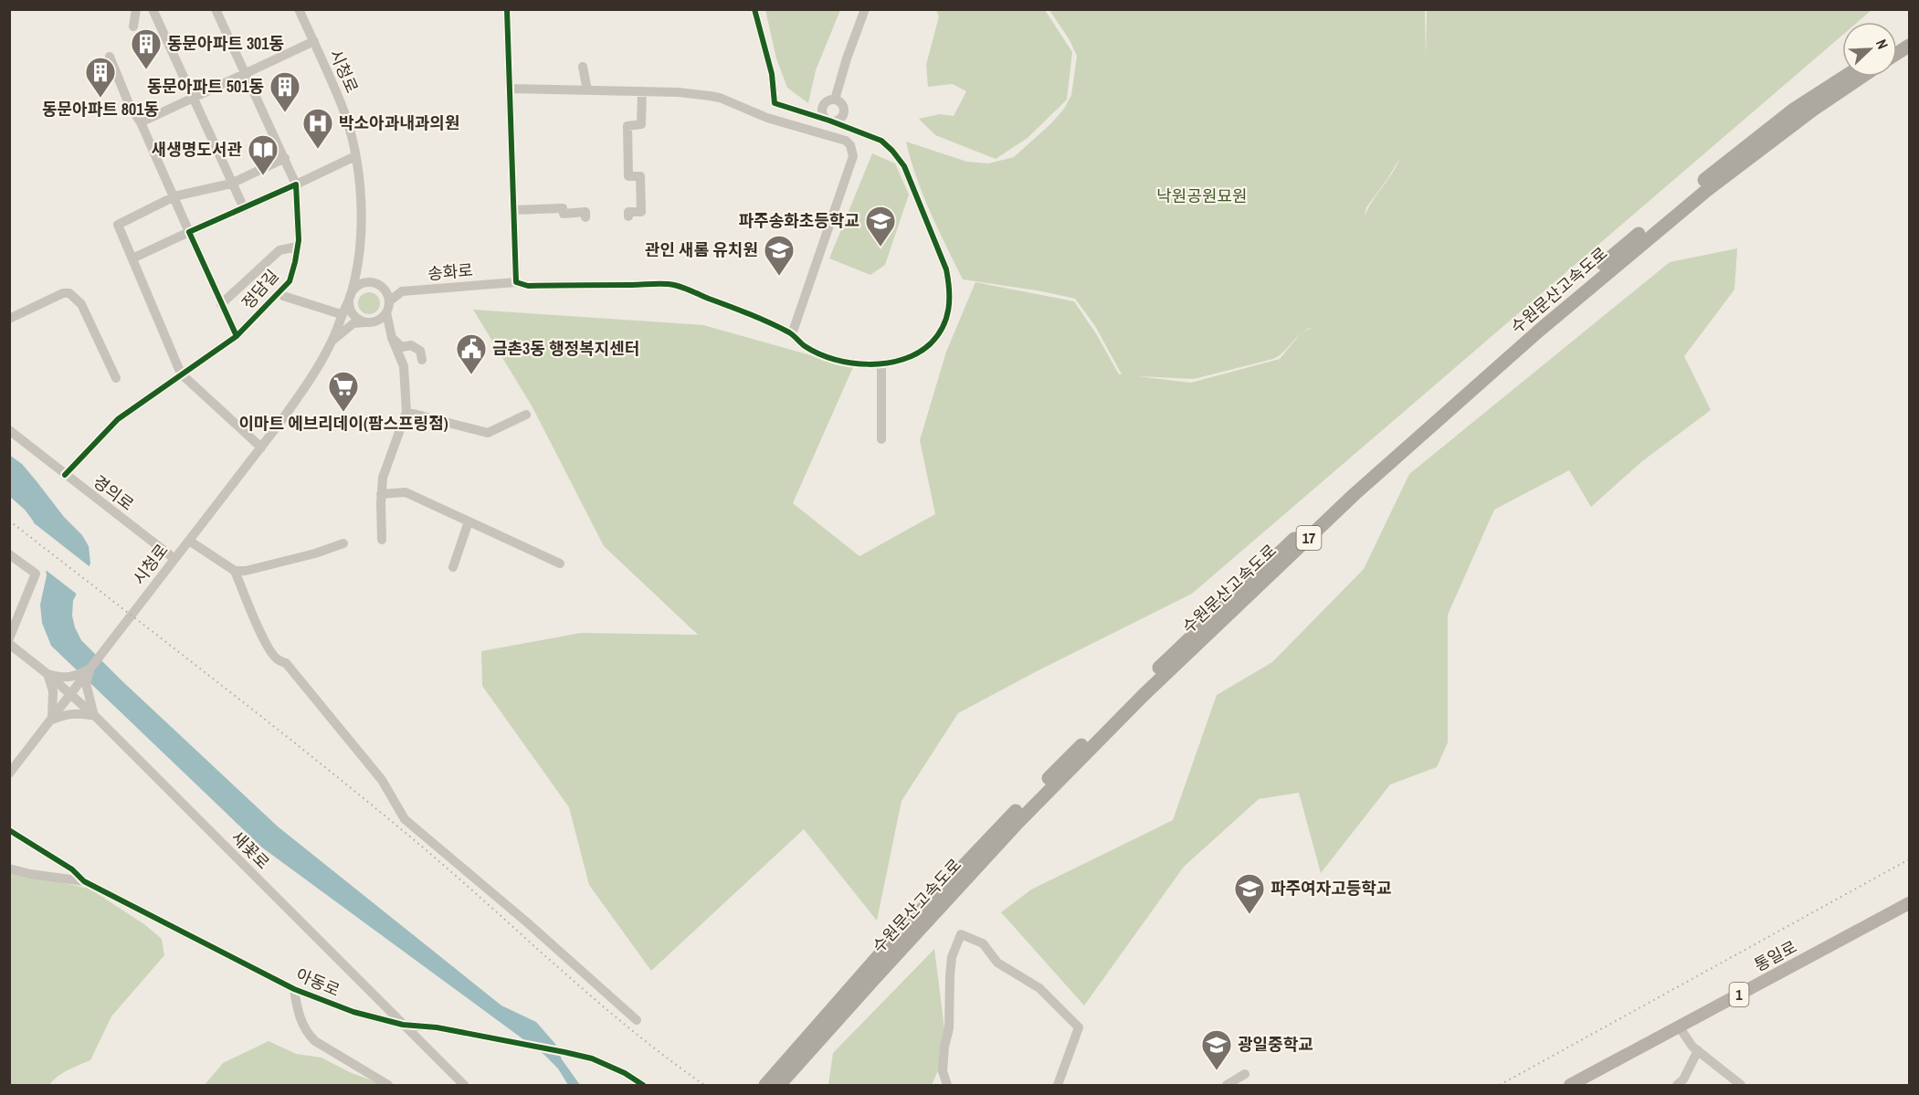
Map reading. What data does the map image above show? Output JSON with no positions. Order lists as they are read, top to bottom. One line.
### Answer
{"streets":{"highway":["수원문산고속도로","17"],"main road":["통일로","1"],"street":["시청로","송화로","정담길","경의로","새꽃로","아동로"]},"crossings":[["시청로","송화로"],["시청로","경의로"],["시청로","새꽃로"],["정담길","경의로"],["새꽃로","아동로"]],"parks":["낙원공원묘원"],"places":{"building":["동문아파트 301동","동문아파트 801동","동문아파트 501동"],"hospital":["박소아과내과의원"],"library":["새생명도서관"],"school or university":["파주송화초등학교","관인 새롬 유치원","파주여자고등학교","광일중학교"],"public building":["금촌3동 행정복지센터"],"supermarket":["이마트 에브리데이(팜스프링점)"]},"north":"top right"}
